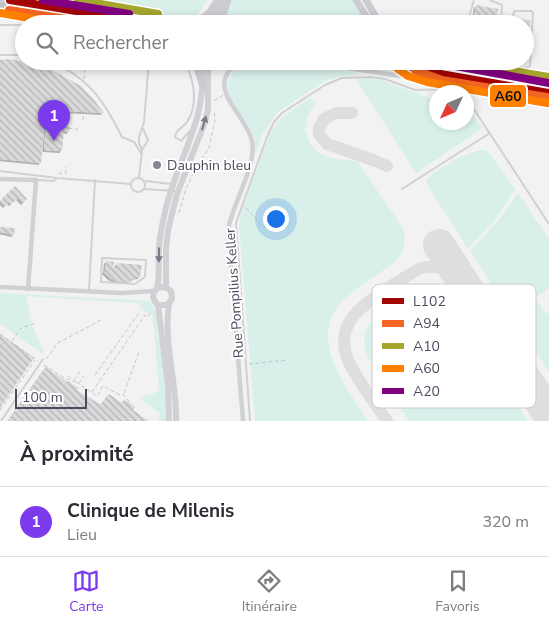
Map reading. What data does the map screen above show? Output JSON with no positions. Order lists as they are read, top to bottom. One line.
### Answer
{"streets":{"street":["Rue Pompilius Keller"]},"places":["Dauphin bleu"],"lines":["transit line L102","transit line A10","transit line A20","transit line A94","transit line A60"],"legend":["L102","A94","A10","A60","A20"],"scale_bar":"100 m","north":"bottom left","page":{"search":"Rechercher","pins":"1","scale":"100 m","heading":"À proximité","list":[{"mark":"1","name":"Clinique de Milenis","note":"Lieu","value":"320 m"}],"nav":["Carte","Itinéraire","Favoris"]}}
